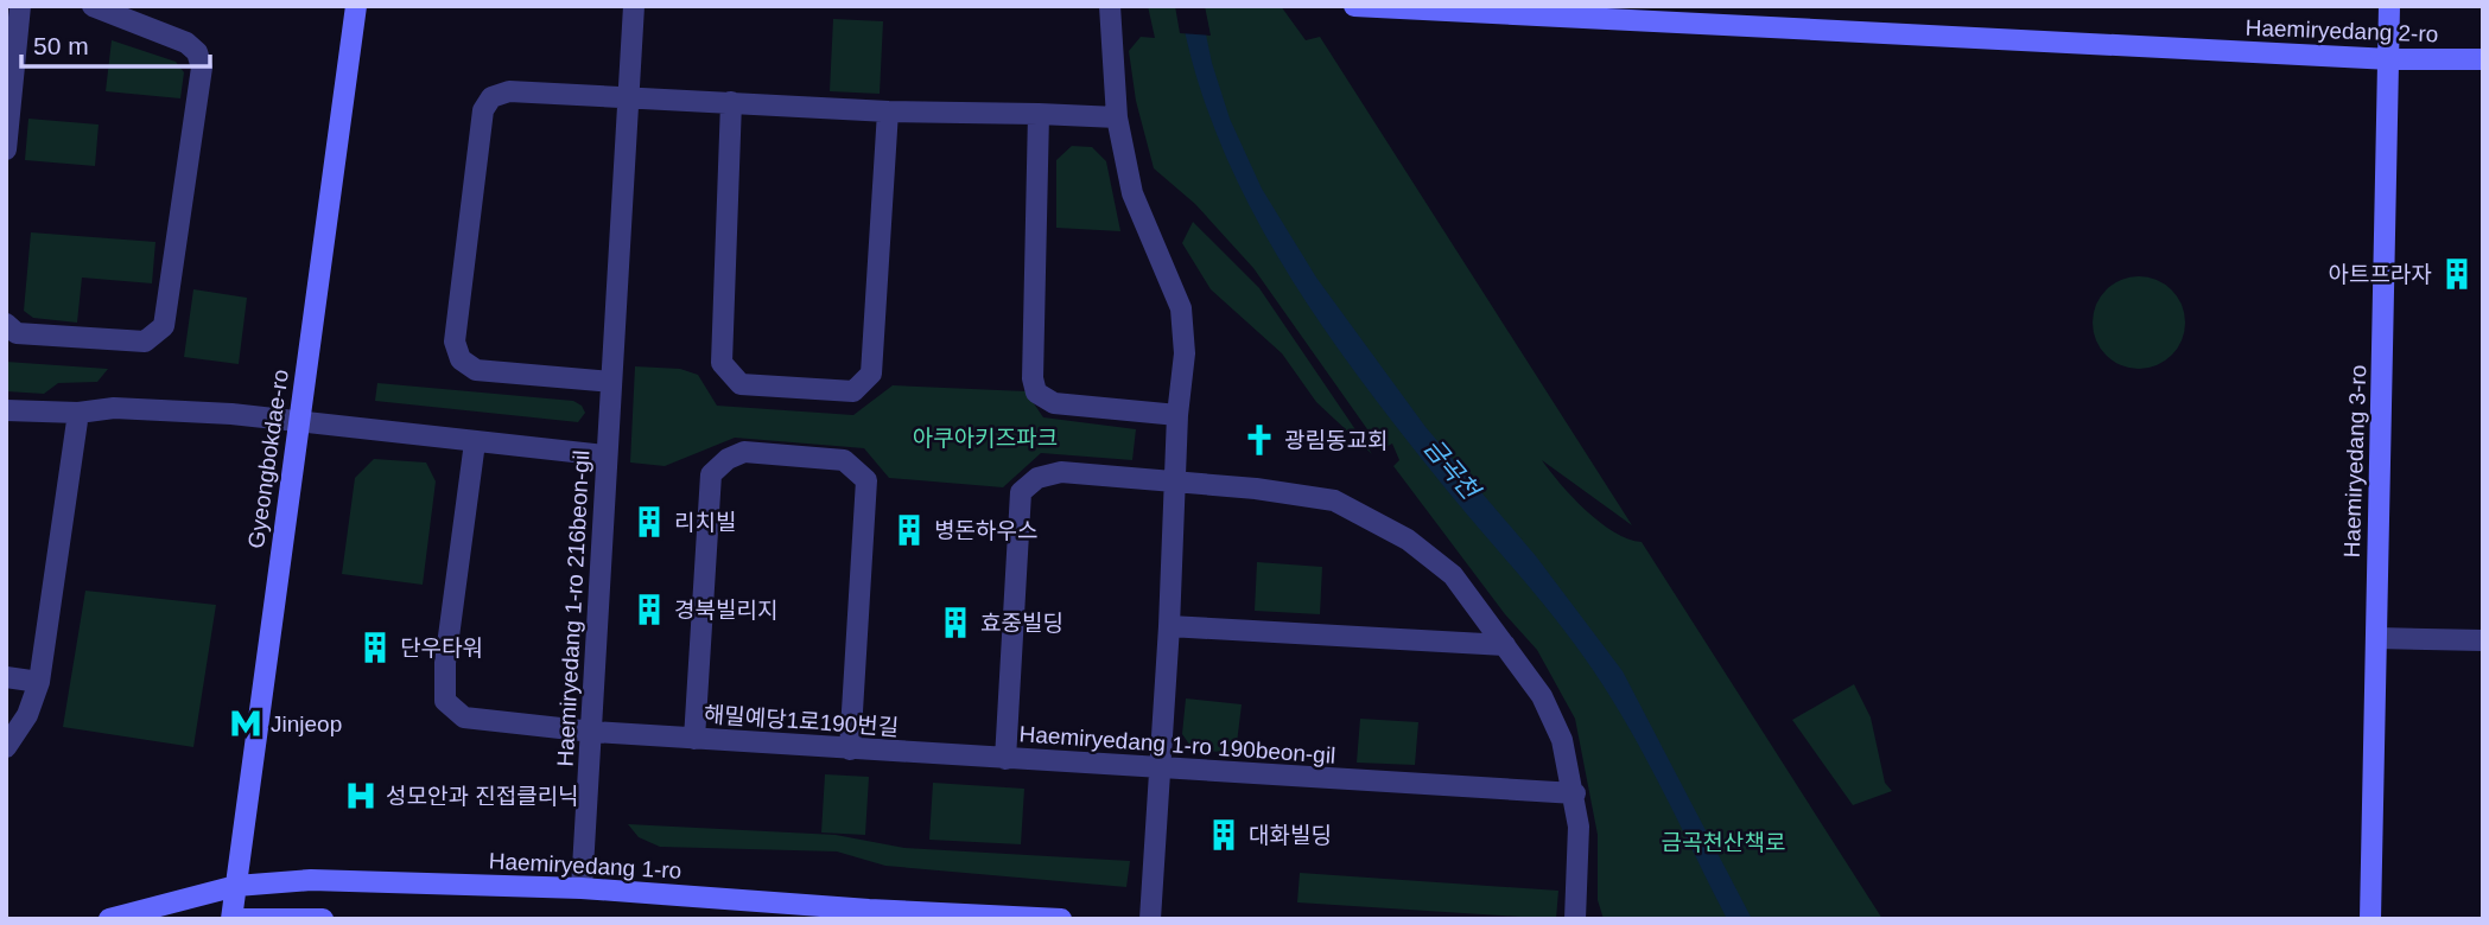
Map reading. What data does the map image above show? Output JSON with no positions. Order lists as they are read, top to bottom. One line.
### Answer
{"streets":{"street":["Haemiryedang 2-ro","Gyeongbokdae-ro","Haemiryedang 3-ro","Haemiryedang 1-ro 216beon-gil","해밀예당1로190번길","Haemiryedang 1-ro 190beon-gil","Haemiryedang 1-ro"]},"crossings":[["Haemiryedang 2-ro","Haemiryedang 3-ro"],["Gyeongbokdae-ro","Haemiryedang 1-ro"],["Haemiryedang 1-ro 216beon-gil","해밀예당1로190번길"],["Haemiryedang 1-ro 216beon-gil","Haemiryedang 1-ro"],["해밀예당1로190번길","Haemiryedang 1-ro 190beon-gil"]],"water":["금곡천"],"parks":["아쿠아키즈파크","금곡천산책로"],"places":{"building":["아트프라자","리치빌","병돈하우스","경북빌리지","효중빌딩","단우타워","대화빌딩"],"church":["광림동교회"],"metro station":["Jinjeop"],"hospital":["성모안과 진접클리닉"]},"scale_bar":"50 m"}
